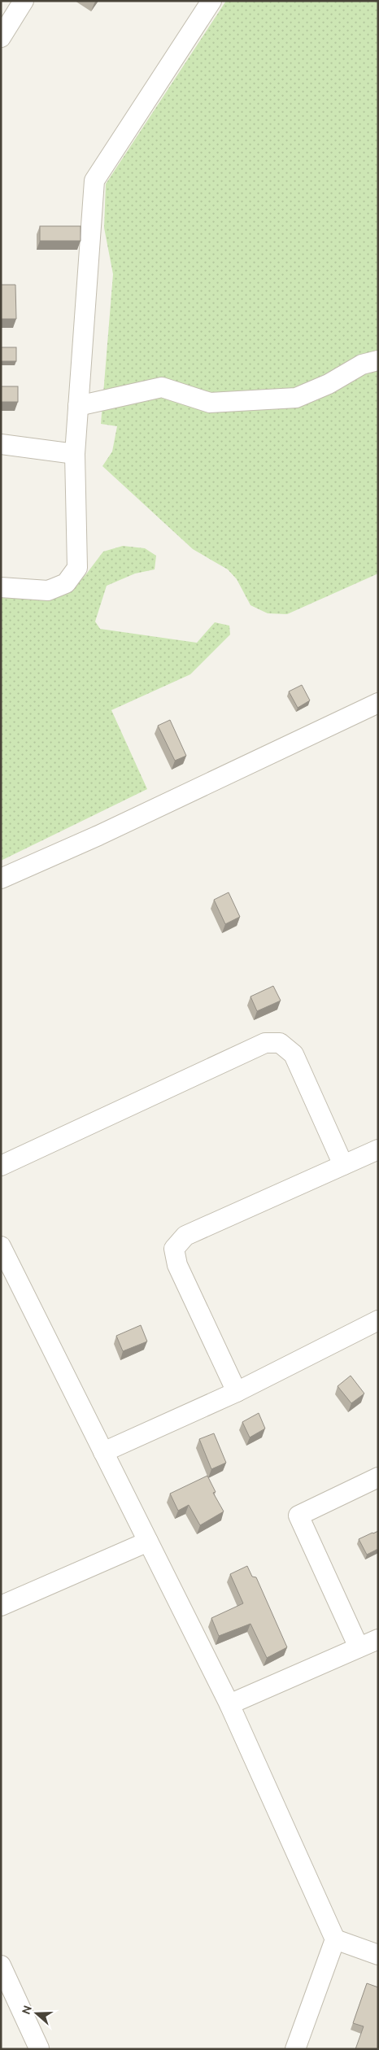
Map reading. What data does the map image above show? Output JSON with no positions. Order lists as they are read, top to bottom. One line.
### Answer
{"north":"left"}
